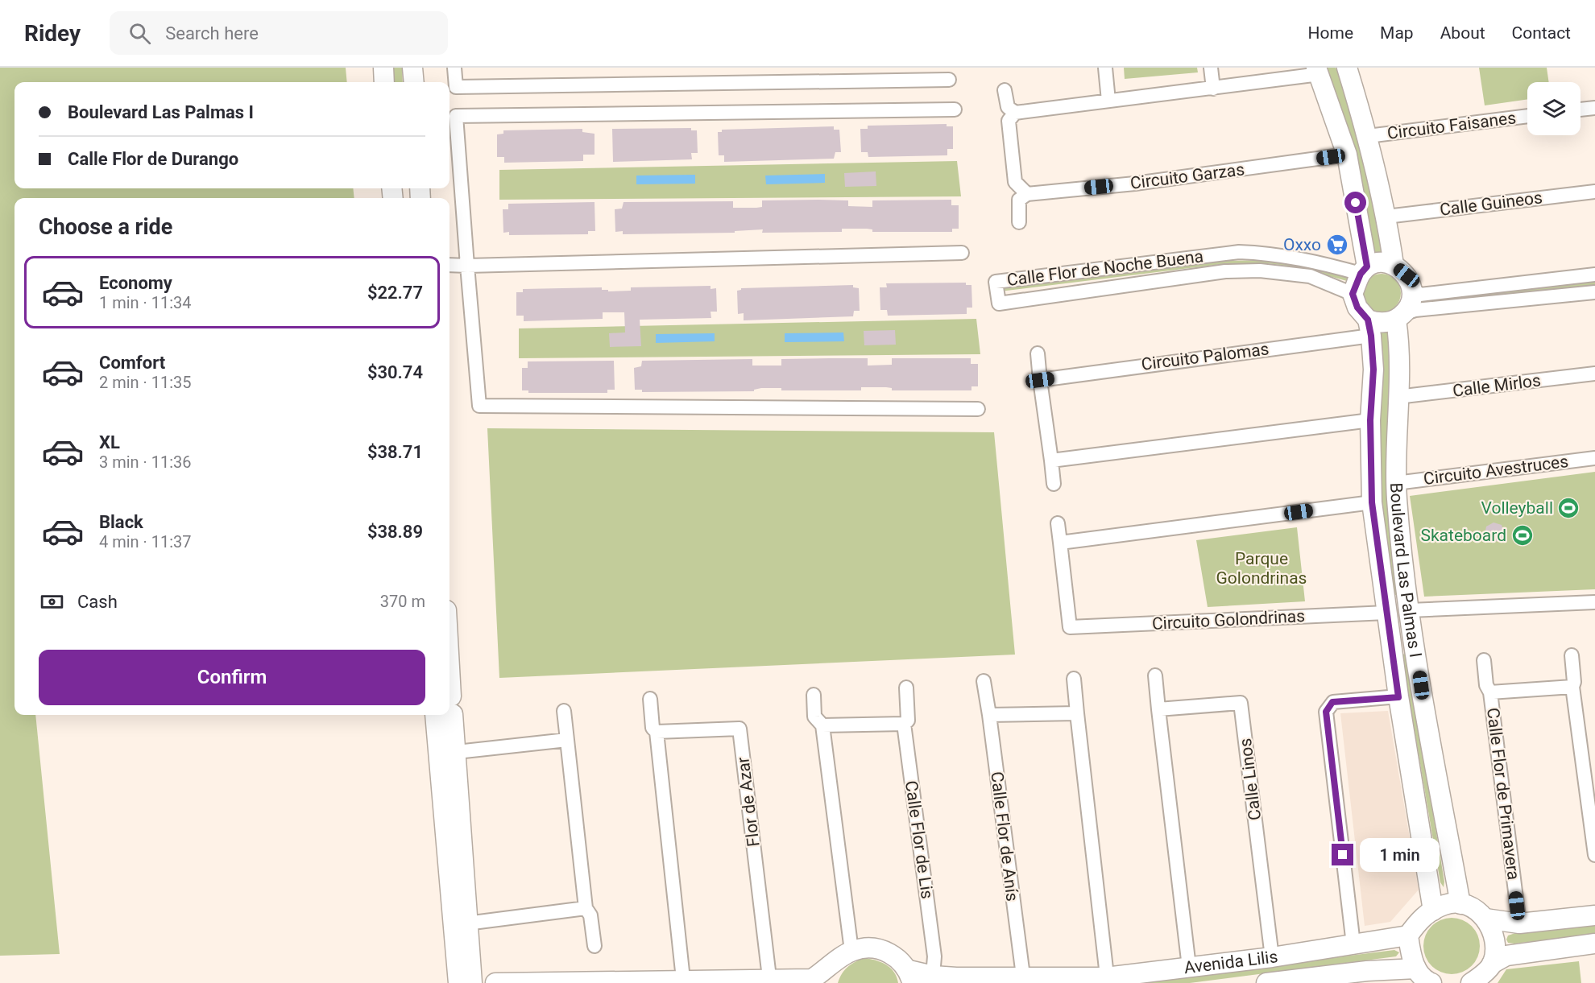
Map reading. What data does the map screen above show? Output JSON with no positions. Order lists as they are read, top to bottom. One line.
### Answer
{"streets":{"main road":["Boulevard Las Palmas I","Avenida Lilis"],"street":["Circuito Faisanes","Circuito Garzas","Calle Guineos","Calle Flor de Noche Buena","Circuito Palomas","Calle Mirlos","Circuito Avestruces","Circuito Golondrinas","Calle Linos","Calle Flor de Primavera","Flor de Azar","Calle Flor de Anís","Calle Flor de Lis"]},"crossings":[["Calle Flor de Noche Buena","Circuito Palomas"],["Calle Flor de Noche Buena","Boulevard Las Palmas I"],["Circuito Palomas","Boulevard Las Palmas I"],["Calle Mirlos","Boulevard Las Palmas I"],["Circuito Avestruces","Boulevard Las Palmas I"],["Boulevard Las Palmas I","Circuito Golondrinas"],["Calle Linos","Avenida Lilis"],["Calle Flor de Anís","Avenida Lilis"],["Calle Flor de Lis","Avenida Lilis"]],"parks":["Parque Golondrinas"],"places":{"supermarket":["Oxxo"],"sports":["Volleyball","Skateboard"]},"page":{"header":"Ridey","search":"Search here","nav":["Home","Map","About","Contact"],"banner":["Boulevard Las Palmas I","Calle Flor de Durango"],"heading":"Choose a ride","list":[{"name":"Economy","note":"1 min · 11:34","value":"$22.77"},{"name":"Comfort","note":"2 min · 11:35","value":"$30.74"},{"name":"XL","note":"3 min · 11:36","value":"$38.71"},{"name":"Black","note":"4 min · 11:37","value":"$38.89"}],"pay":["Cash","370 m"],"buttons":"Confirm","bubble":"1 min"}}
